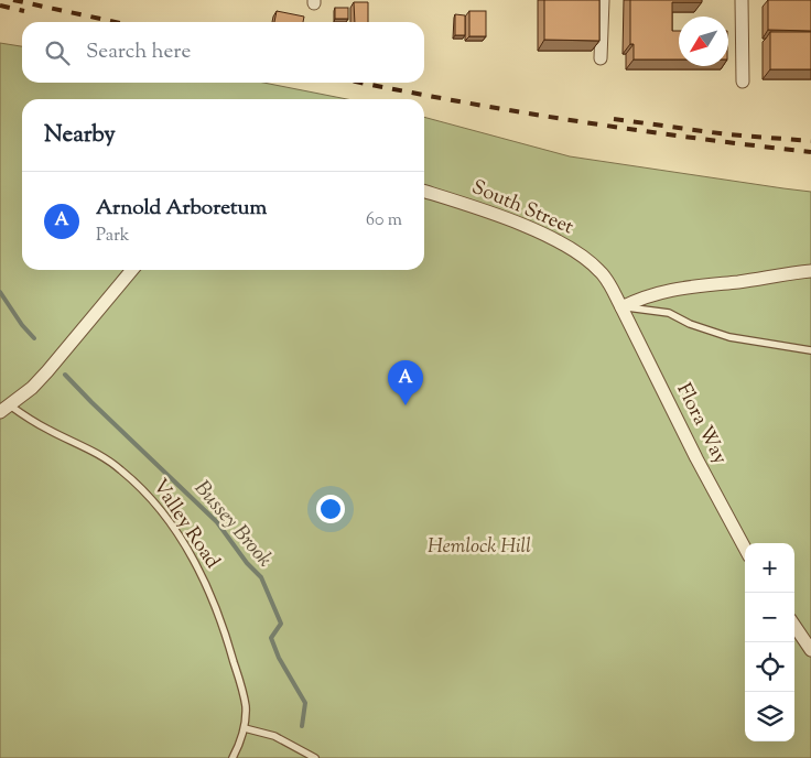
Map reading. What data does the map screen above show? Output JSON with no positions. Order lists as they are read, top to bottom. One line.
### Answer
{"streets":{"street":["South Street","Flora Way"],"lane":["Valley Road"]},"crossings":[["South Street","Flora Way"]],"water":["Bussey Brook"],"parks":["Hemlock Hill"],"north":"bottom left","page":{"search":"Search here","heading":"Nearby","list":[{"mark":"A","name":"Arnold Arboretum","note":"Park","value":"60 m"}],"pins":"A","map_buttons":["+","−"]}}
